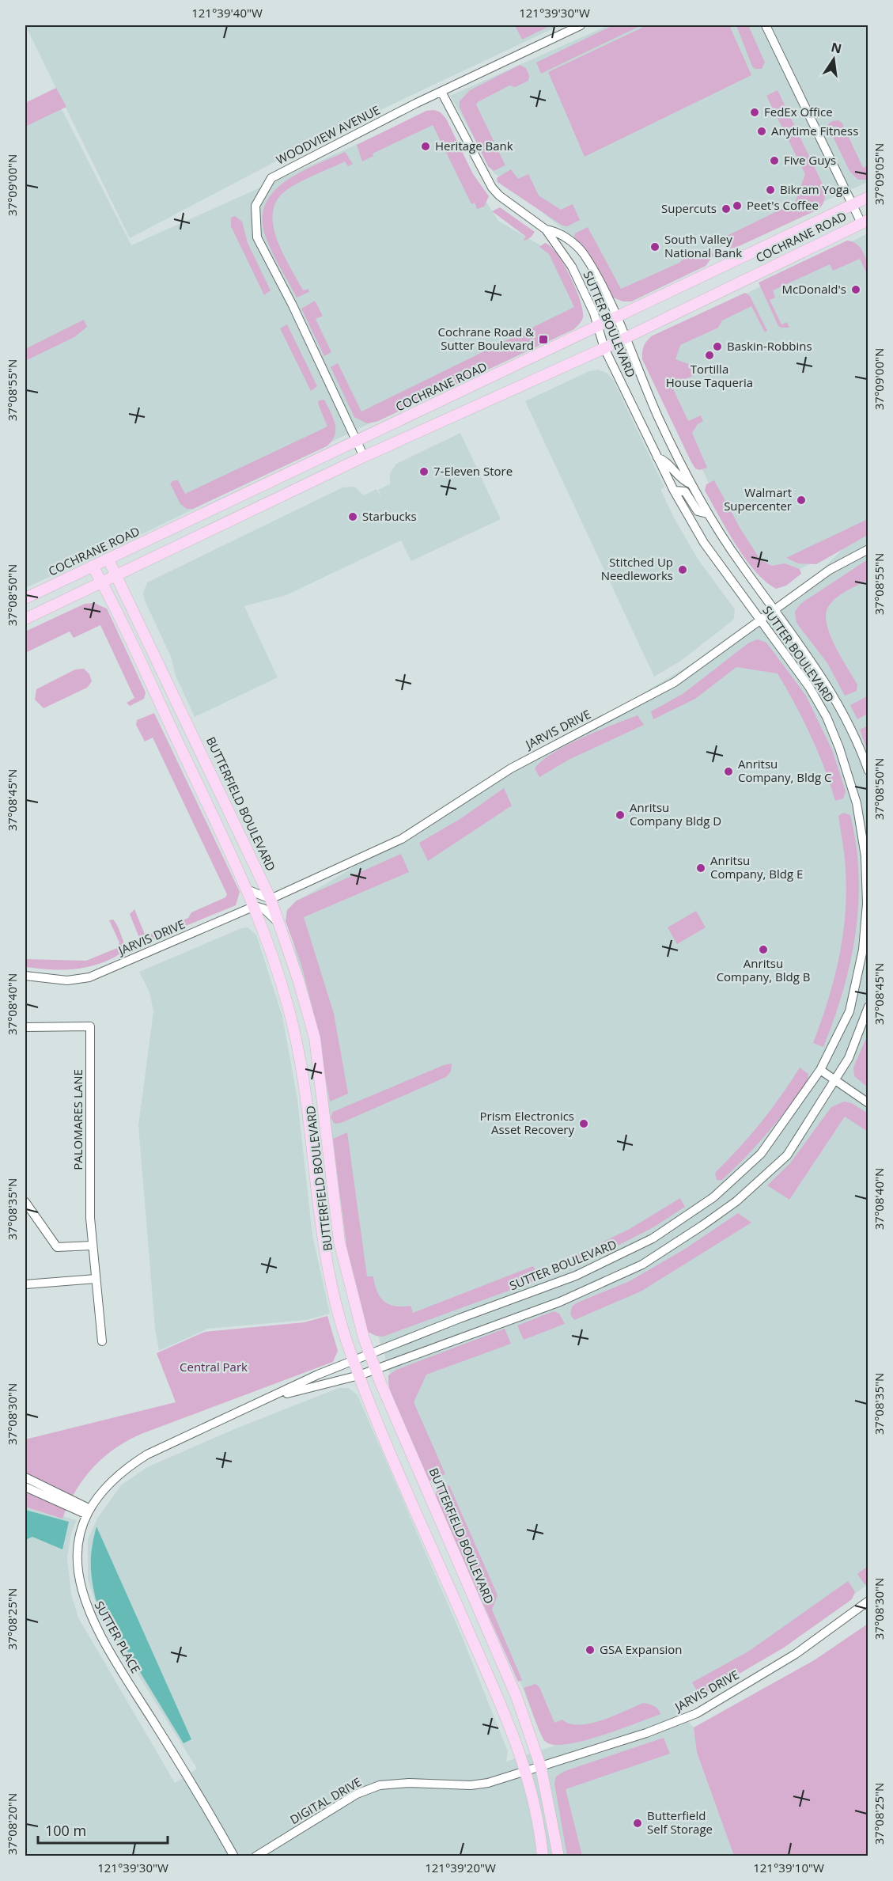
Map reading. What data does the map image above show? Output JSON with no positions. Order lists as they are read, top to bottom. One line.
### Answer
{"streets":{"main road":["COCHRANE ROAD","BUTTERFIELD BOULEVARD"],"street":["WOODVIEW AVENUE","SUTTER BOULEVARD","JARVIS DRIVE","PALOMARES LANE","SUTTER PLACE","DIGITAL DRIVE"]},"crossings":[["WOODVIEW AVENUE","COCHRANE ROAD"],["WOODVIEW AVENUE","SUTTER BOULEVARD"],["COCHRANE ROAD","SUTTER BOULEVARD"],["COCHRANE ROAD","BUTTERFIELD BOULEVARD"],["SUTTER BOULEVARD","JARVIS DRIVE"],["SUTTER BOULEVARD","BUTTERFIELD BOULEVARD"],["SUTTER BOULEVARD","SUTTER PLACE"],["JARVIS DRIVE","BUTTERFIELD BOULEVARD"],["JARVIS DRIVE","DIGITAL DRIVE"],["BUTTERFIELD BOULEVARD","SUTTER PLACE"],["BUTTERFIELD BOULEVARD","DIGITAL DRIVE"]],"parks":["Central Park"],"places":{"other":["FedEx Office","Anytime Fitness","Heritage Bank","Five Guys","Bikram Yoga","Peet's Coffee","Supercuts","South Valley National Bank","McDonald's","Baskin-Robbins","Tortilla House Taqueria","7-Eleven Store","Walmart Supercenter","Starbucks","Stitched Up Needleworks","Anritsu Company, Bldg C","Anritsu Company Bldg D","Anritsu Company, Bldg E","Anritsu Company, Bldg B","Prism Electronics Asset Recovery","GSA Expansion","Butterfield Self Storage"],"transit":["Cochrane Road & Sutter Boulevard"]},"scale_bar":"100 m","north":"top","coordinates":["121°39'40\"W","121°39'30\"W","37°09'05\"N","37°09'00\"N","37°08'55\"N","37°08'50\"N","37°08'45\"N","37°08'40\"N","37°08'35\"N","37°08'30\"N","37°08'25\"N","37°08'20\"N","121°39'20\"W","121°39'10\"W"]}
